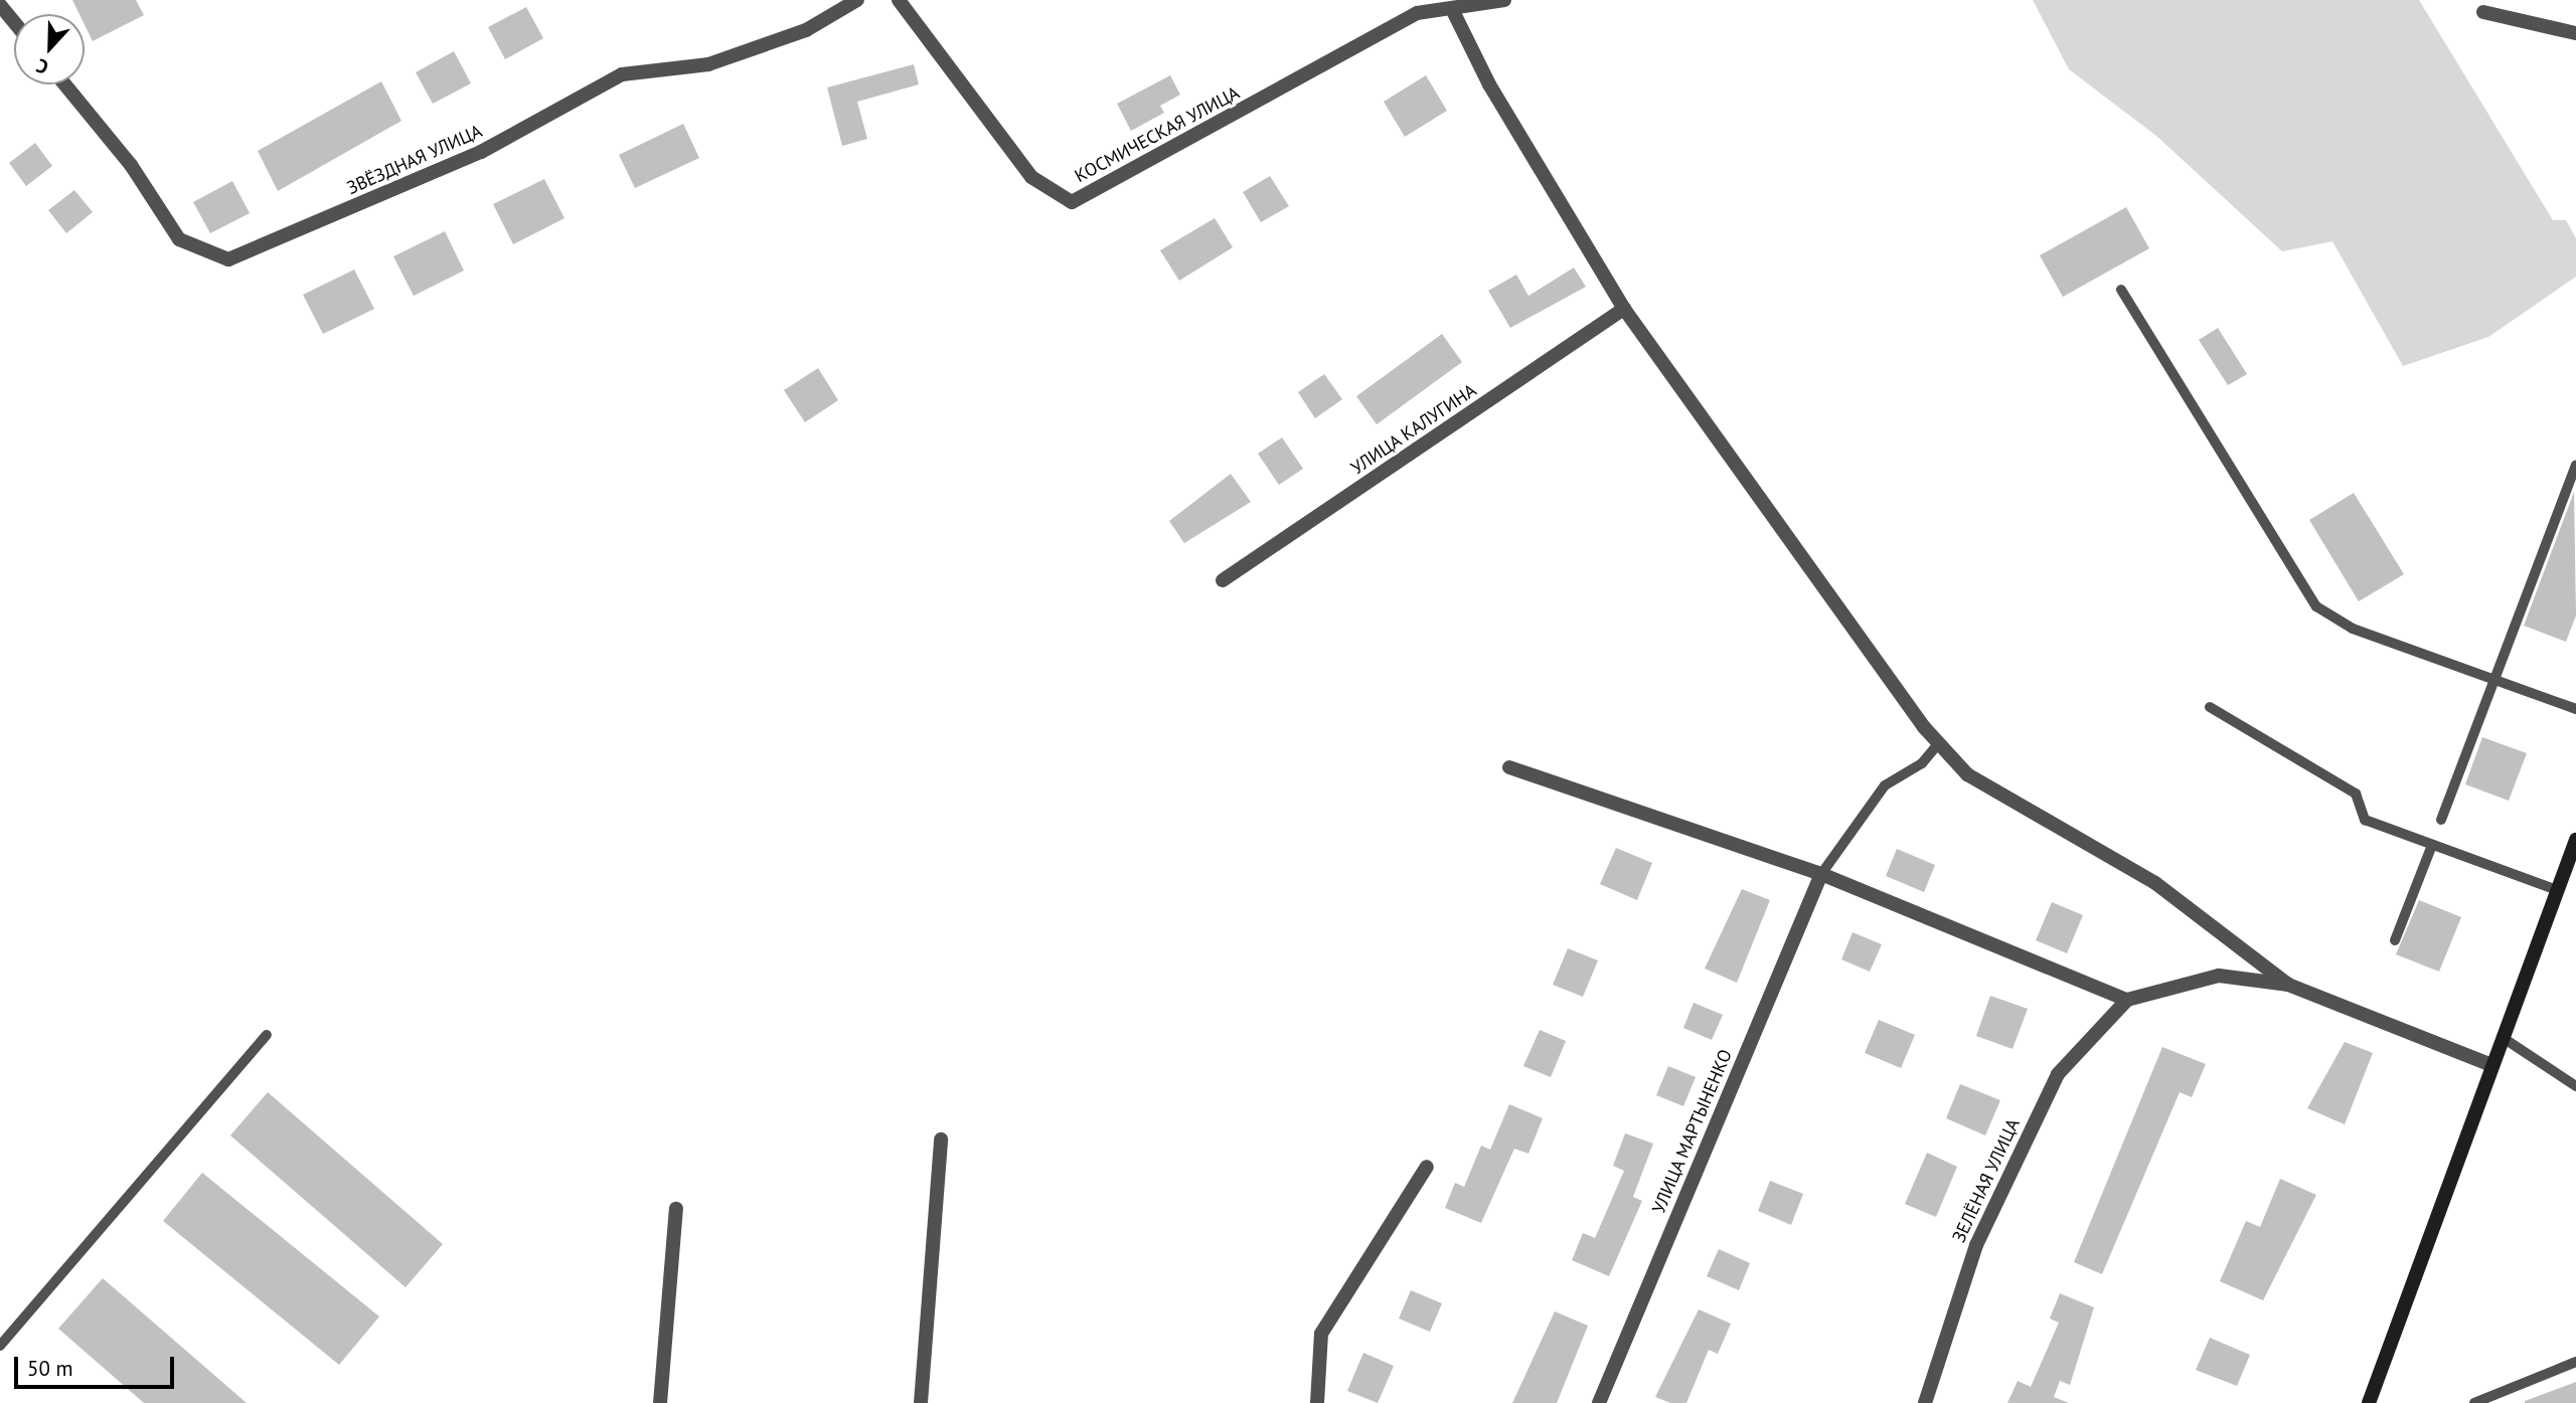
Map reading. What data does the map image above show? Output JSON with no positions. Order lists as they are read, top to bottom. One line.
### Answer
{"streets":{"street":["КОСМИЧЕСКАЯ УЛИЦА","ЗВЁЗДНАЯ УЛИЦА","УЛИЦА КАЛУГИНА","УЛИЦА МАРТЫНЕНКО","ЗЕЛЁНАЯ УЛИЦА"]},"scale_bar":"50 m","north":"bottom"}
